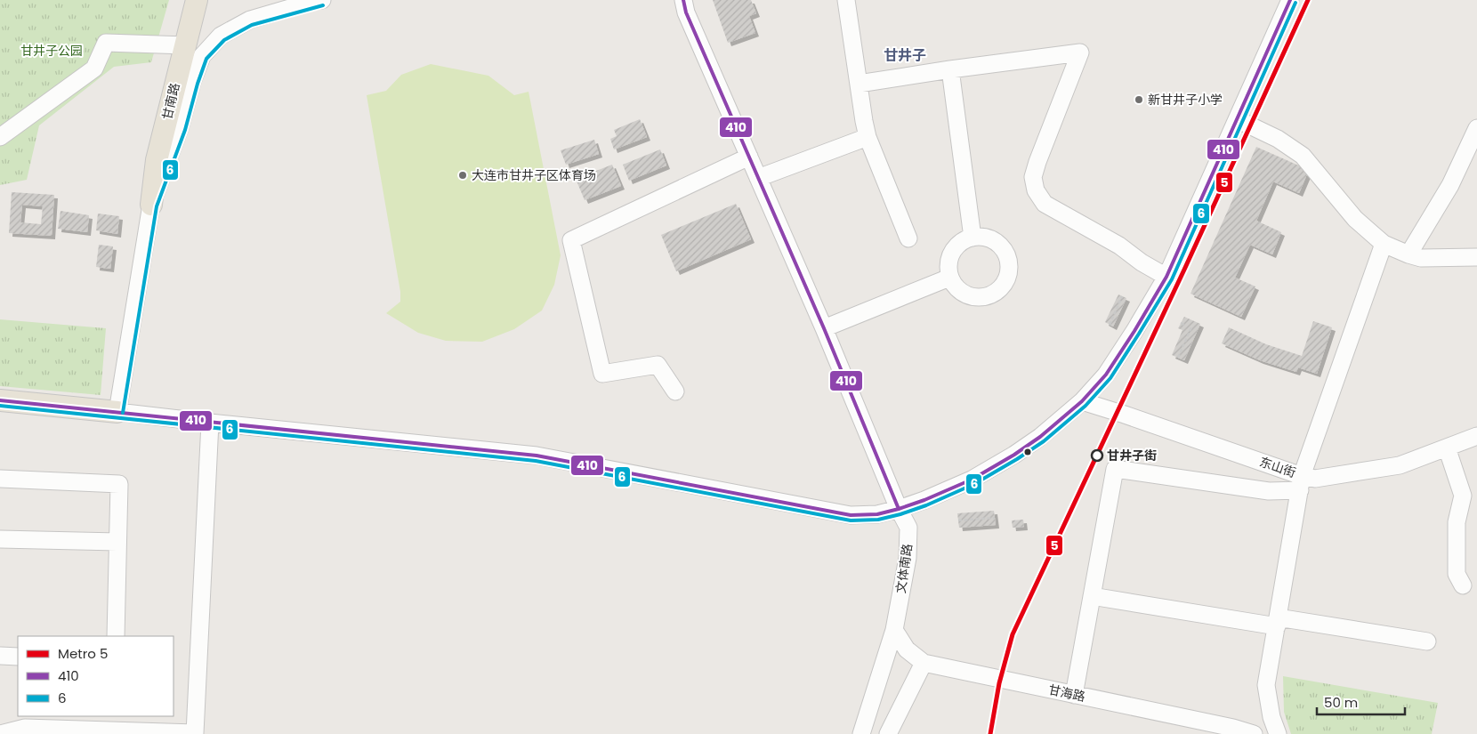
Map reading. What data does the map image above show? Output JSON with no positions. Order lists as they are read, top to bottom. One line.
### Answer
{"streets":{"main road":["甘南路"],"street":["东山街","文体南路","甘海路"]},"crossings":[["文体南路","甘海路"]],"districts":["甘井子"],"parks":["甘井子公园"],"places":["新甘井子小学","大连市甘井子区体育场","甘井子街"],"lines":["metro line 5","transit line 410","transit line 6"],"legend":["Metro 5","410","6"],"scale_bar":"50 m"}
